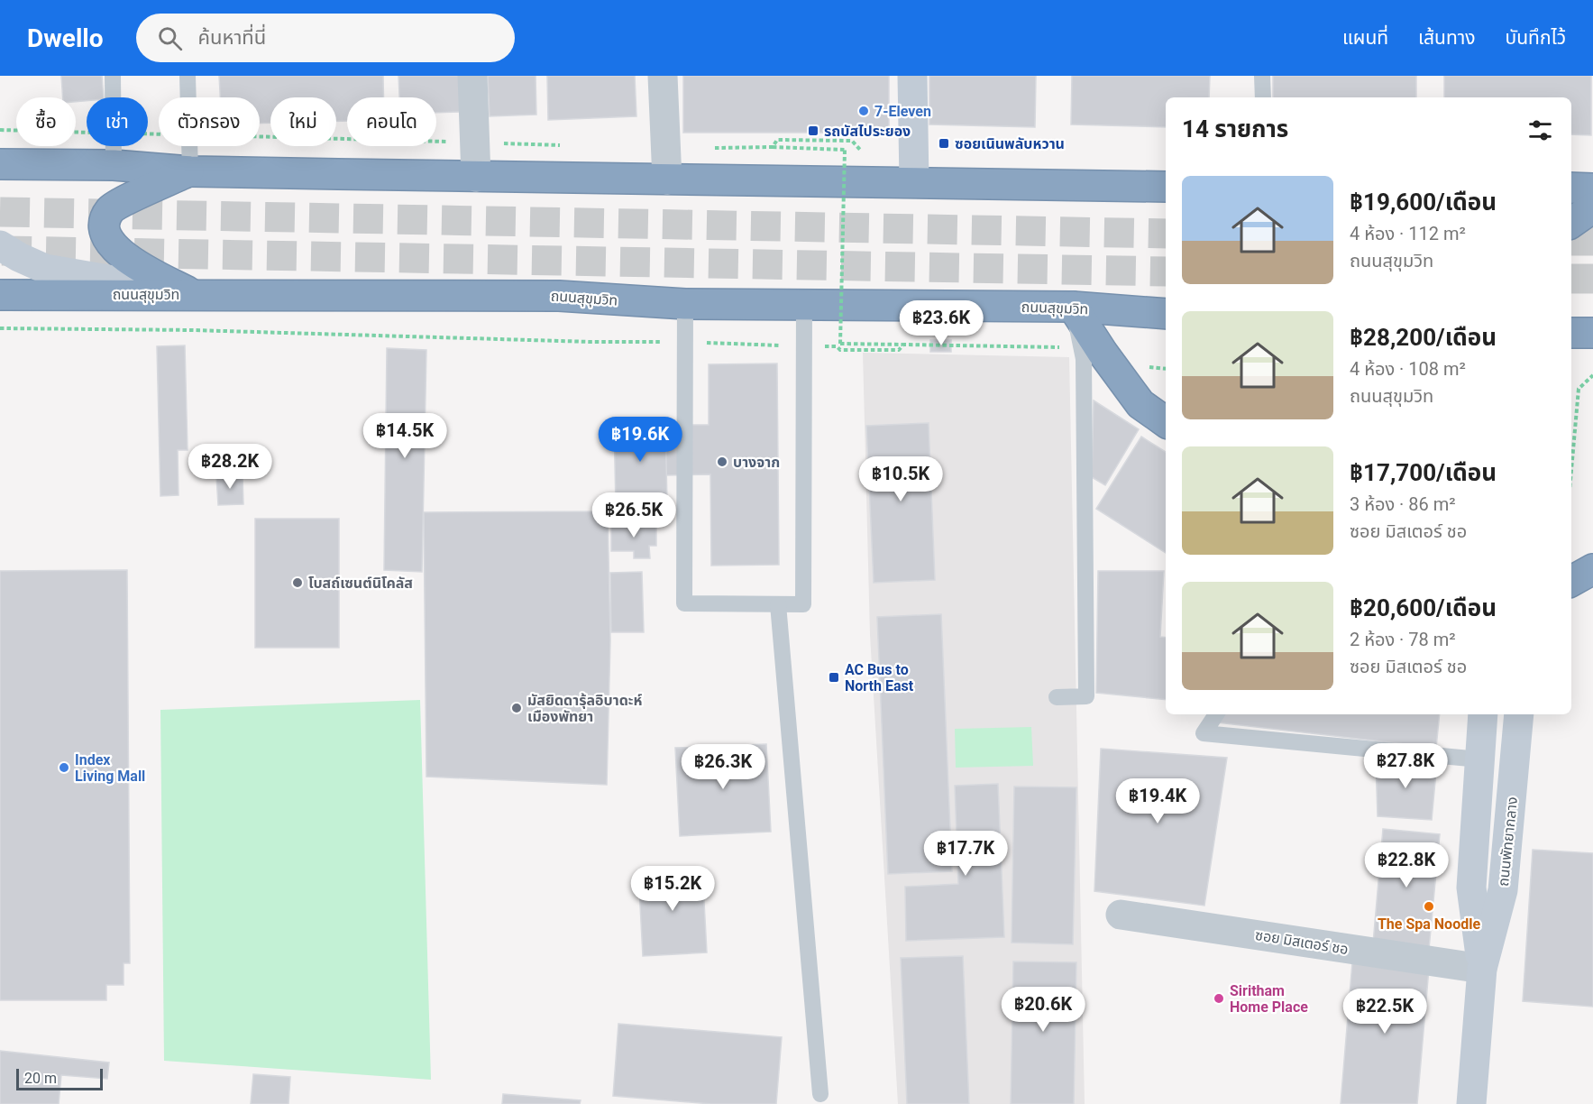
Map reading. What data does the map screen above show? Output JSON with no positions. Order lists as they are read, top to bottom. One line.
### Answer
{"streets":{"highway":["ถนนสุขุมวิท"],"main road":["ถนนพัทยากลาง"],"street":["ซอย มิสเตอร์ ชอ"]},"crossings":[["ถนนพัทยากลาง","ซอย มิสเตอร์ ชอ"]],"places":{"other":["7-Eleven","บางจาก","โบสถ์เซนต์นิโคลัส","มัสยิดดารุ้ลอิบาดะห์ เมืองพัทยา","Index Living Mall","The Spa Noodle","Siritham Home Place"],"transit":["รถบัสไประยอง","ซอยเนินพลับหวาน","AC Bus to North East"]},"scale_bar":"20 m","page":{"header":"Dwello","search":"ค้นหาที่นี่","nav":["แผนที่","เส้นทาง","บันทึกไว้"],"chip":["ซื้อ","เช่า","ตัวกรอง","ใหม่","คอนโด"],"heading":"14 รายการ","list":[{"name":"฿19,600/เดือน","note":"4 ห้อง · 112 m² · ถนนสุขุมวิท"},{"name":"฿28,200/เดือน","note":"4 ห้อง · 108 m² · ถนนสุขุมวิท"},{"name":"฿17,700/เดือน","note":"3 ห้อง · 86 m² · ซอย มิสเตอร์ ชอ"},{"name":"฿20,600/เดือน","note":"2 ห้อง · 78 m² · ซอย มิสเตอร์ ชอ"}],"price":["฿23.6K","฿14.5K","฿19.6K","฿28.2K","฿10.5K","฿26.5K","฿27.8K","฿26.3K","฿19.4K","฿17.7K","฿22.8K","฿15.2K","฿20.6K","฿22.5K"],"scale":"20 m"}}
